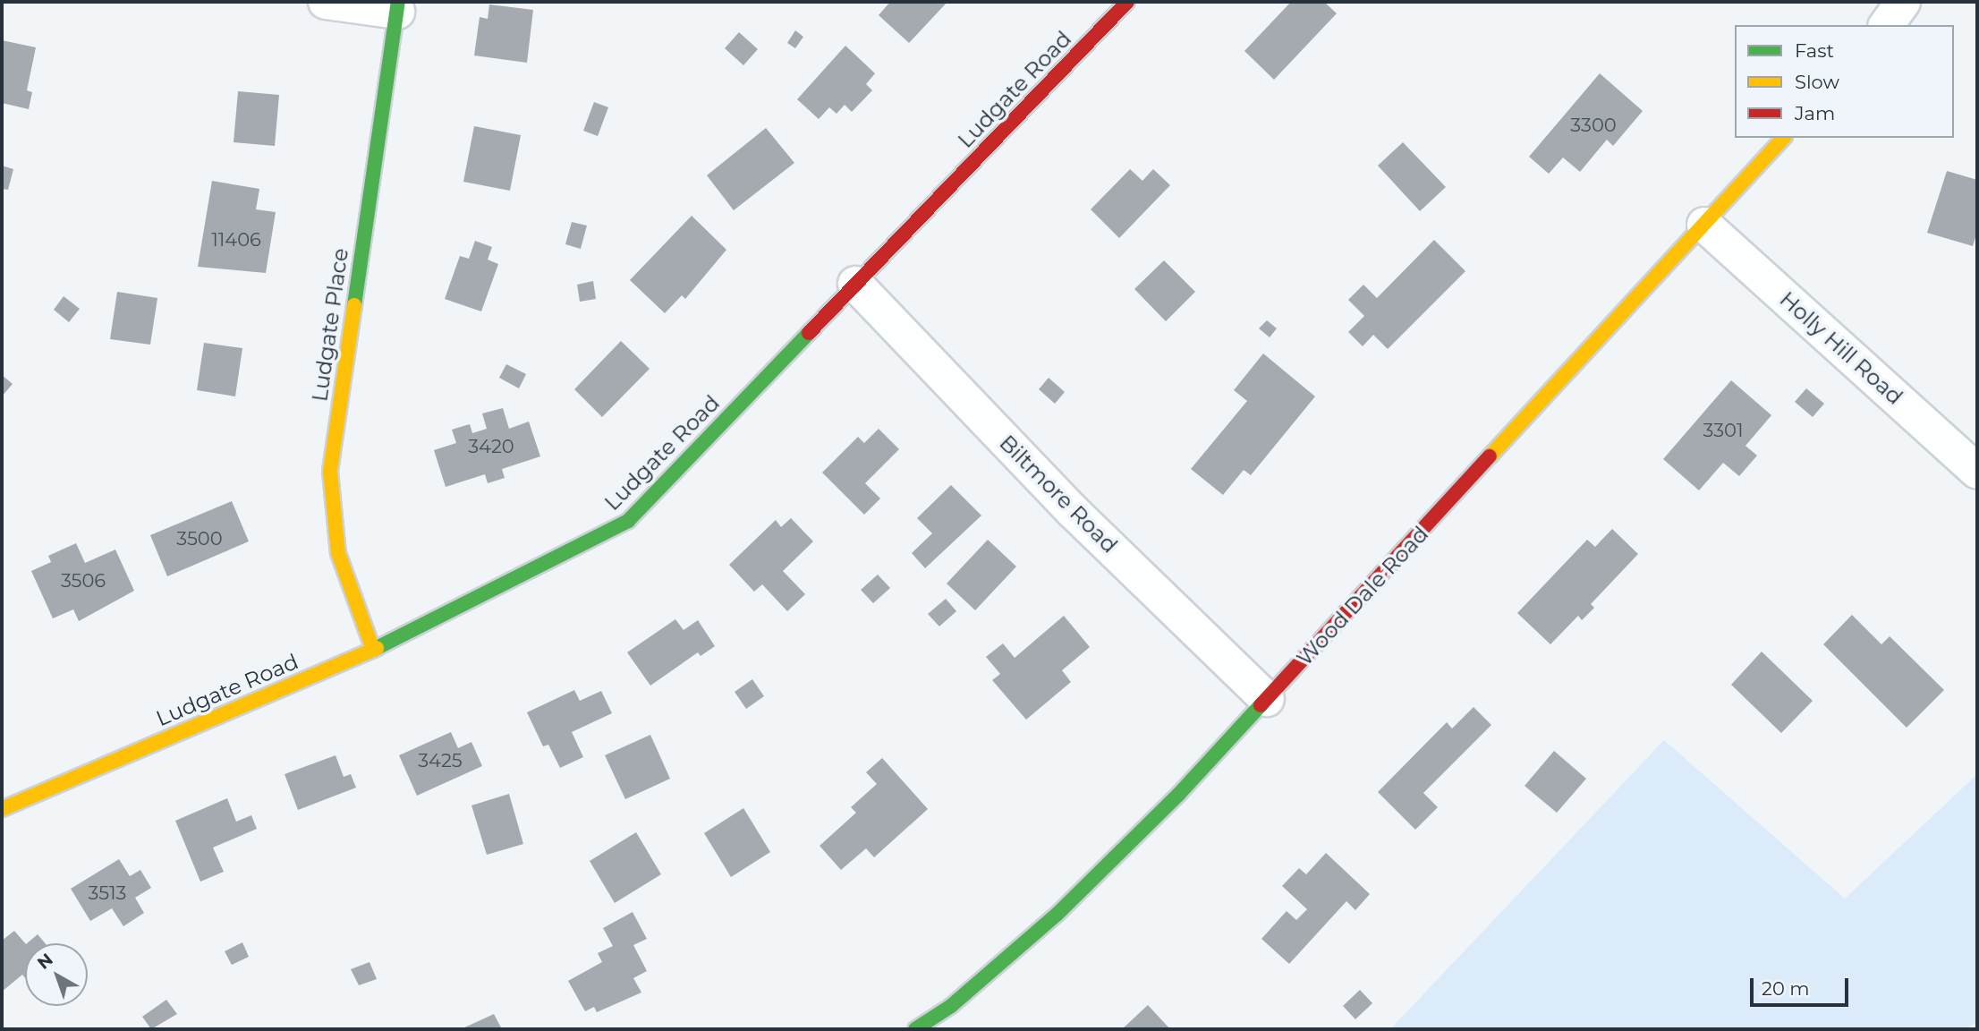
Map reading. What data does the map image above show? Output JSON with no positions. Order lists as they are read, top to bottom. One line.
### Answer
{"streets":{"street":["Ludgate Road","Ludgate Place","Holly Hill Road","Biltmore Road","Wood Dale Road"]},"crossings":[["Ludgate Road","Ludgate Place"],["Ludgate Road","Biltmore Road"],["Holly Hill Road","Wood Dale Road"],["Biltmore Road","Wood Dale Road"]],"house_numbers":["3300","11406","3301","3420","3500","3506","3425","3513"],"legend":["Fast","Slow","Jam"],"scale_bar":"20 m","north":"top left"}
